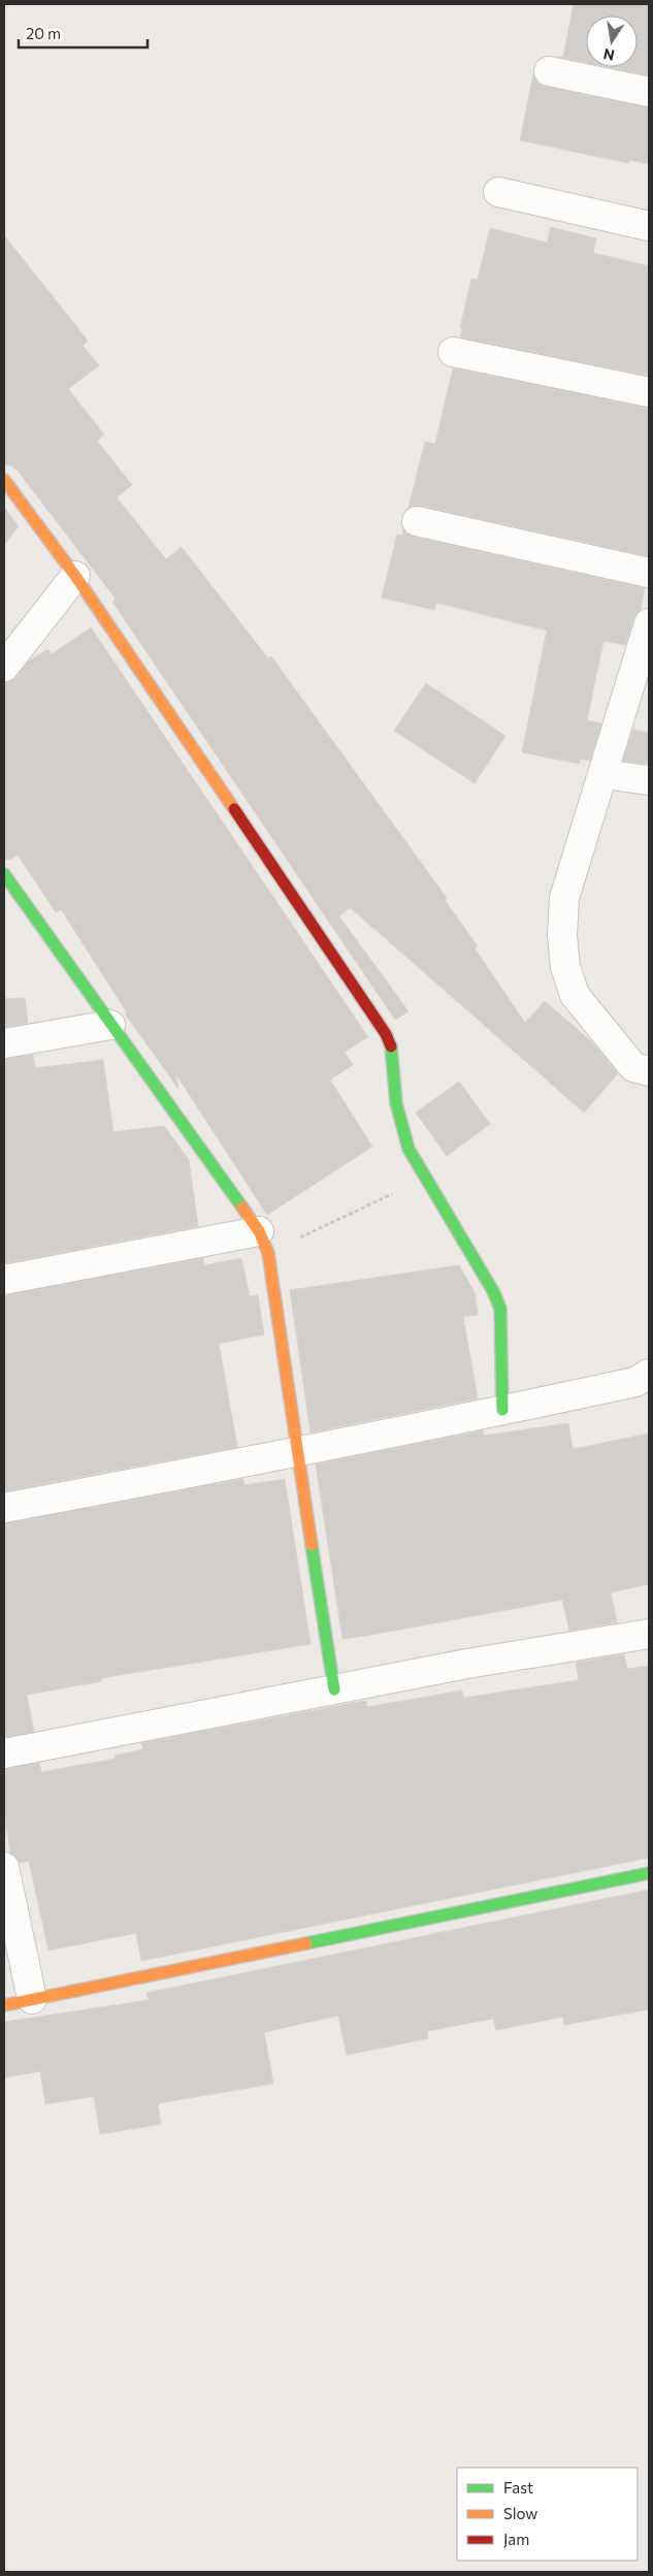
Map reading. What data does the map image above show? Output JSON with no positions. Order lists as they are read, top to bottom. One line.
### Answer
{"legend":["Fast","Slow","Jam"],"scale_bar":"20 m","north":"bottom"}
